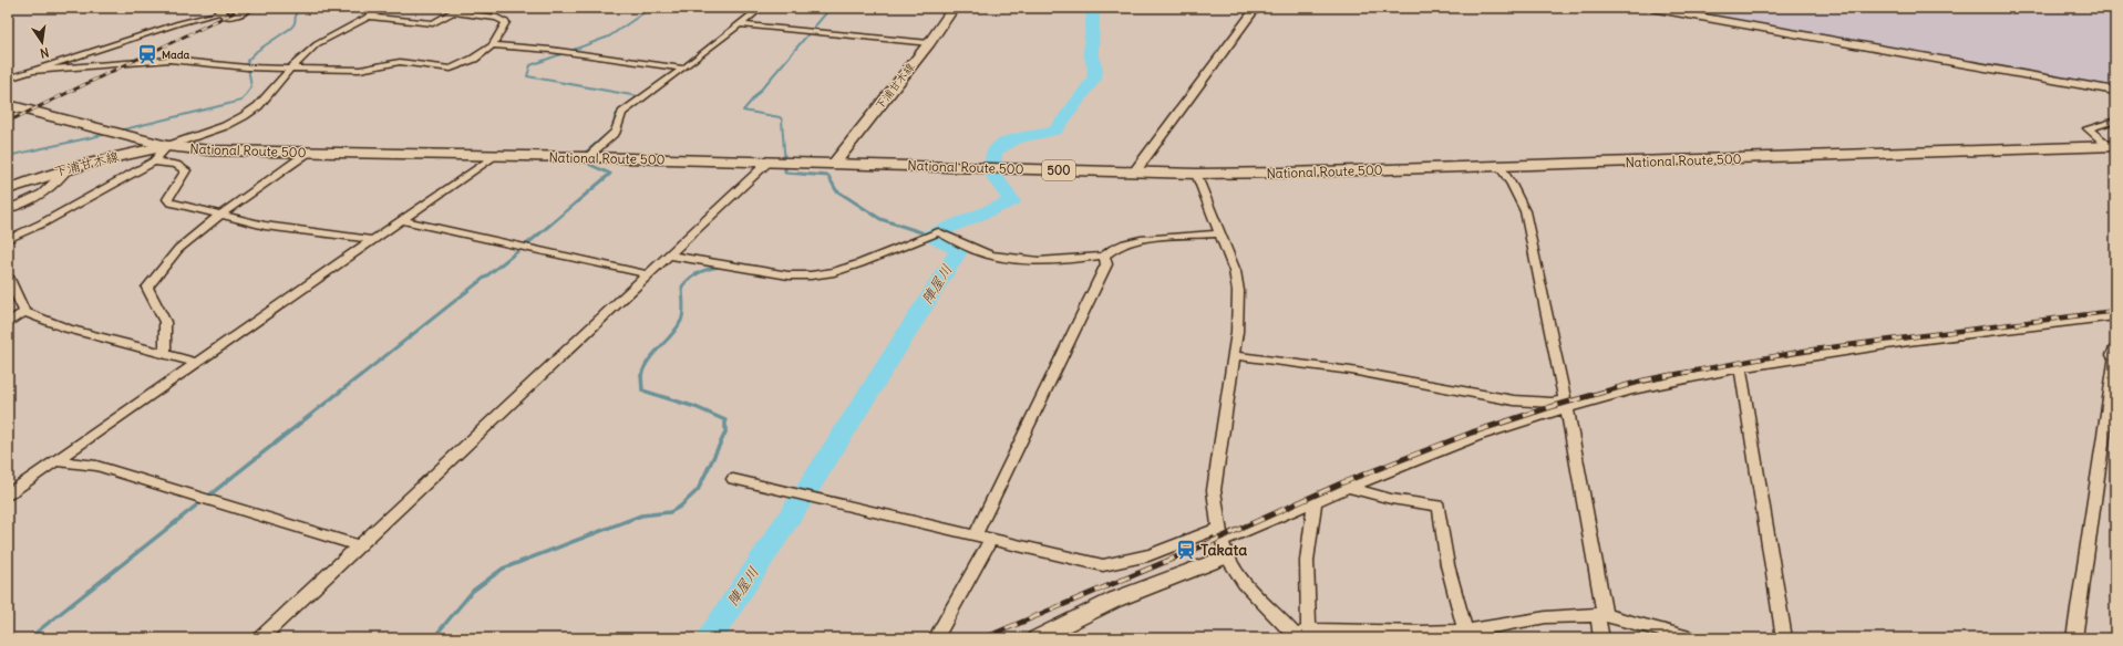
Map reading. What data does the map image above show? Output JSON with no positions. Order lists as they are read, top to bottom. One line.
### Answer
{"streets":{"highway":["National Route 500","500"],"main road":["下浦甘木線"]},"crossings":[["下浦甘木線","National Route 500"]],"water":["陣屋川"],"places":{"station":["Mada","Takata"]},"north":"bottom"}
